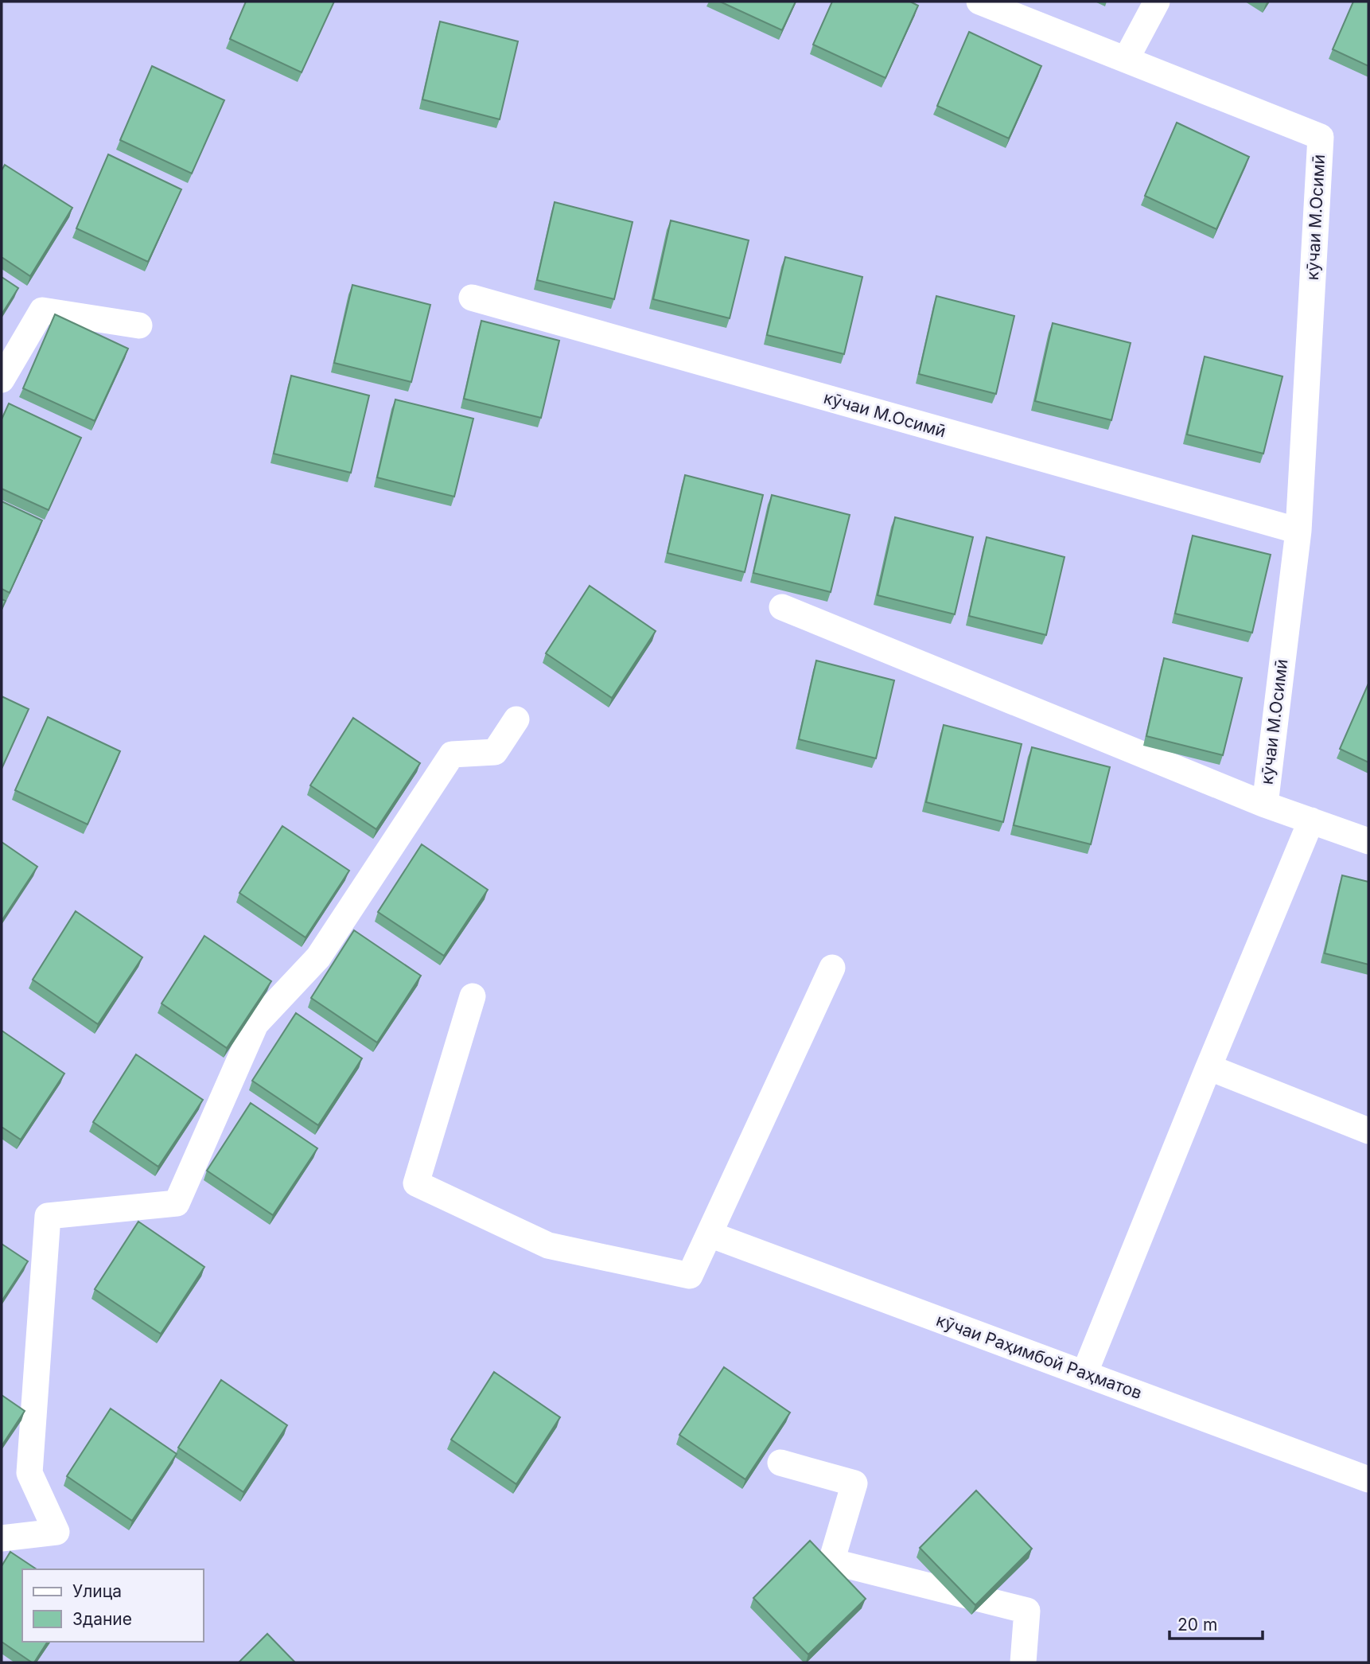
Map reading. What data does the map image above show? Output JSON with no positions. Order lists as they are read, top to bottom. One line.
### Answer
{"streets":{"street":["кӯчаи М.Осимӣ","кӯчаи Раҳимбой Раҳматов"]},"legend":["Улица","Здание"],"scale_bar":"20 m"}
